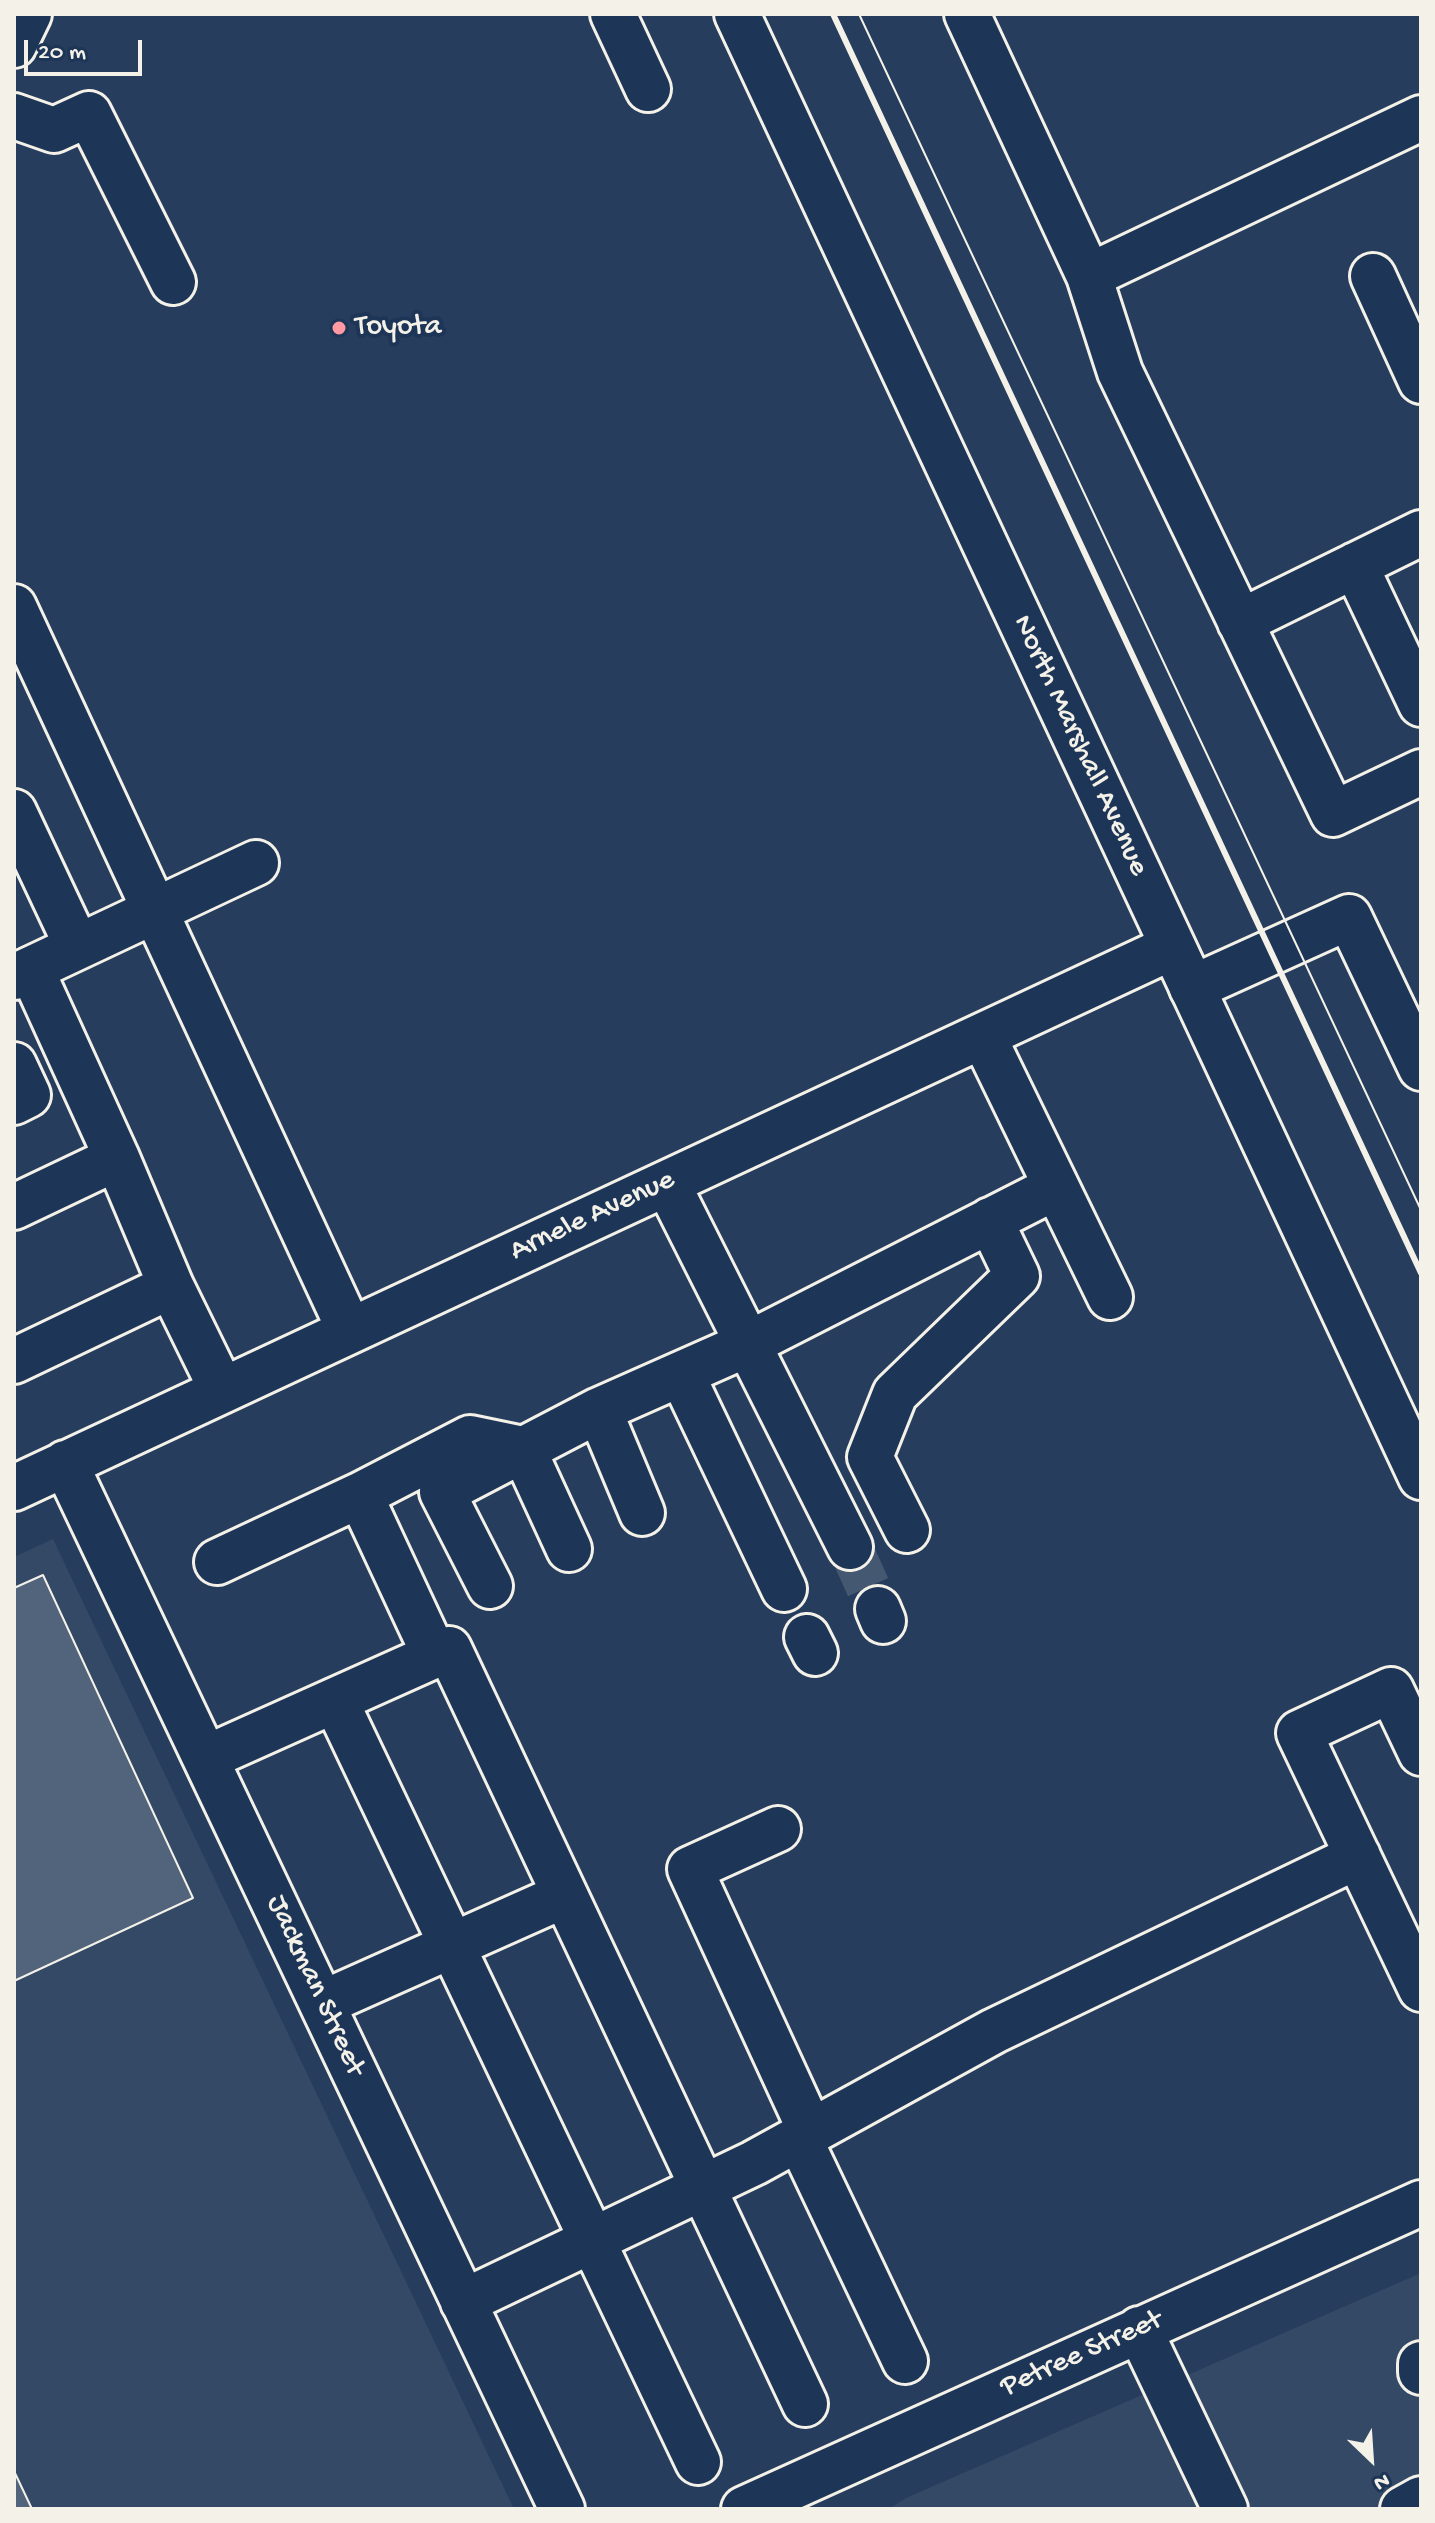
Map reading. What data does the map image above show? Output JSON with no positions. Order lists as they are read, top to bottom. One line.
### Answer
{"streets":{"street":["North Marshall Avenue","Arnele Avenue","Jackman Street","Petree Street"]},"crossings":[["North Marshall Avenue","Arnele Avenue"],["Arnele Avenue","Jackman Street"]],"places":["Toyota"],"scale_bar":"20 m","north":"bottom right"}
